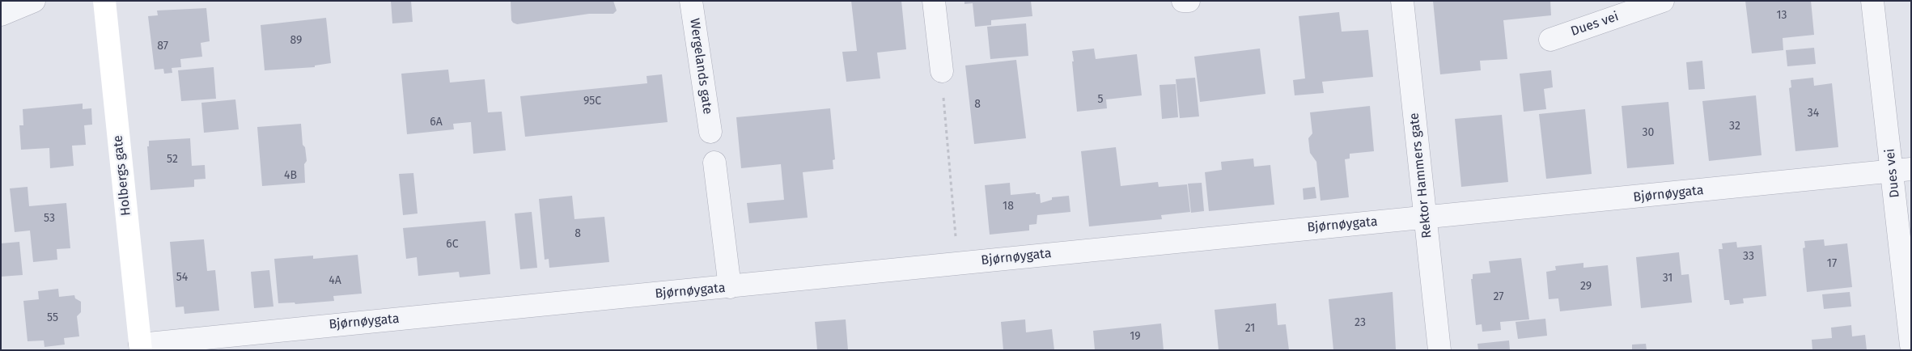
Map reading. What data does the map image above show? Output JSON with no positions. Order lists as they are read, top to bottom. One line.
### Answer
{"streets":{"main road":["Holbergs gate"],"street":["Dues vei","Wergelands gate","Rektor Hammers gate","Bjørnøygata"]},"crossings":[["Dues vei","Bjørnøygata"],["Holbergs gate","Bjørnøygata"],["Rektor Hammers gate","Bjørnøygata"]],"house_numbers":["13","89","87","5","95C","8","34","6A","32","30","52","4B","18","53","8","6C","33","17","54","31","4A","29","27","55","23","21","19"]}
